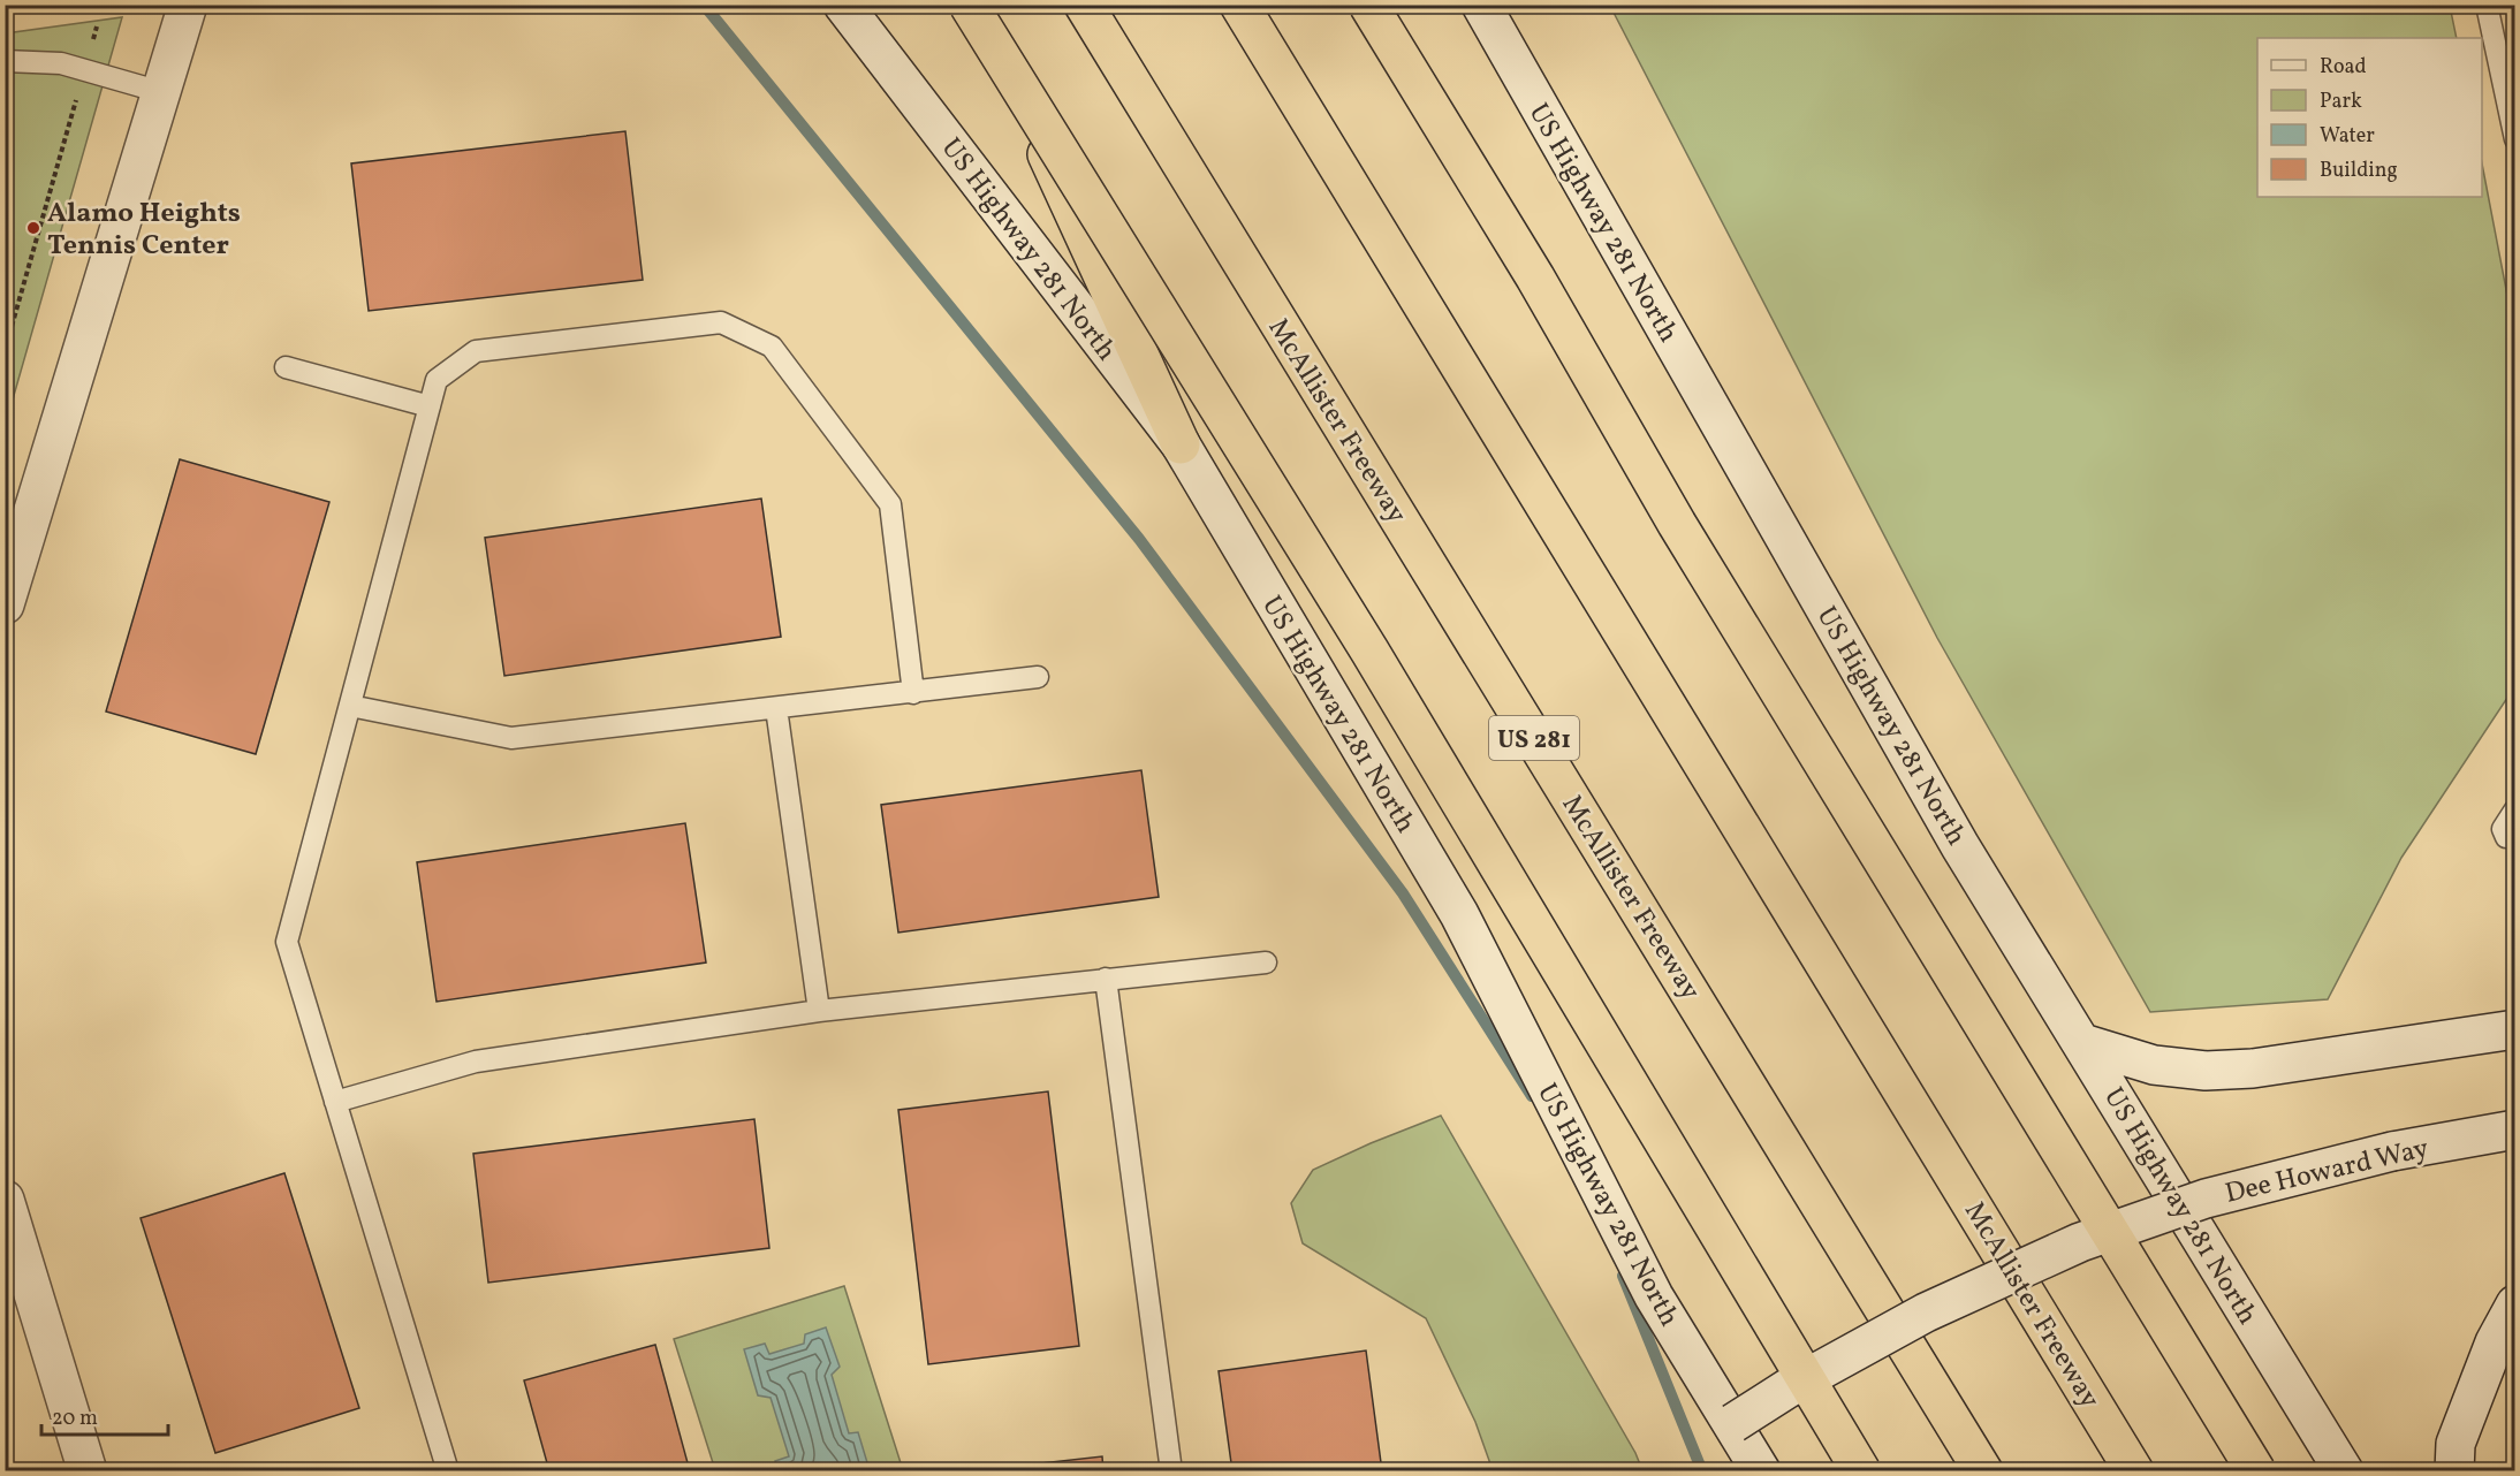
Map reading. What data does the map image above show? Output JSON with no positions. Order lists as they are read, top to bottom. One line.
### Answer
{"streets":{"highway":["McAllister Freeway","US 281"],"main road":["US Highway 281 North","Dee Howard Way"]},"crossings":[["US Highway 281 North","Dee Howard Way"]],"places":["Alamo Heights Tennis Center"],"legend":["Road","Park","Water","Building"],"scale_bar":"20 m"}
